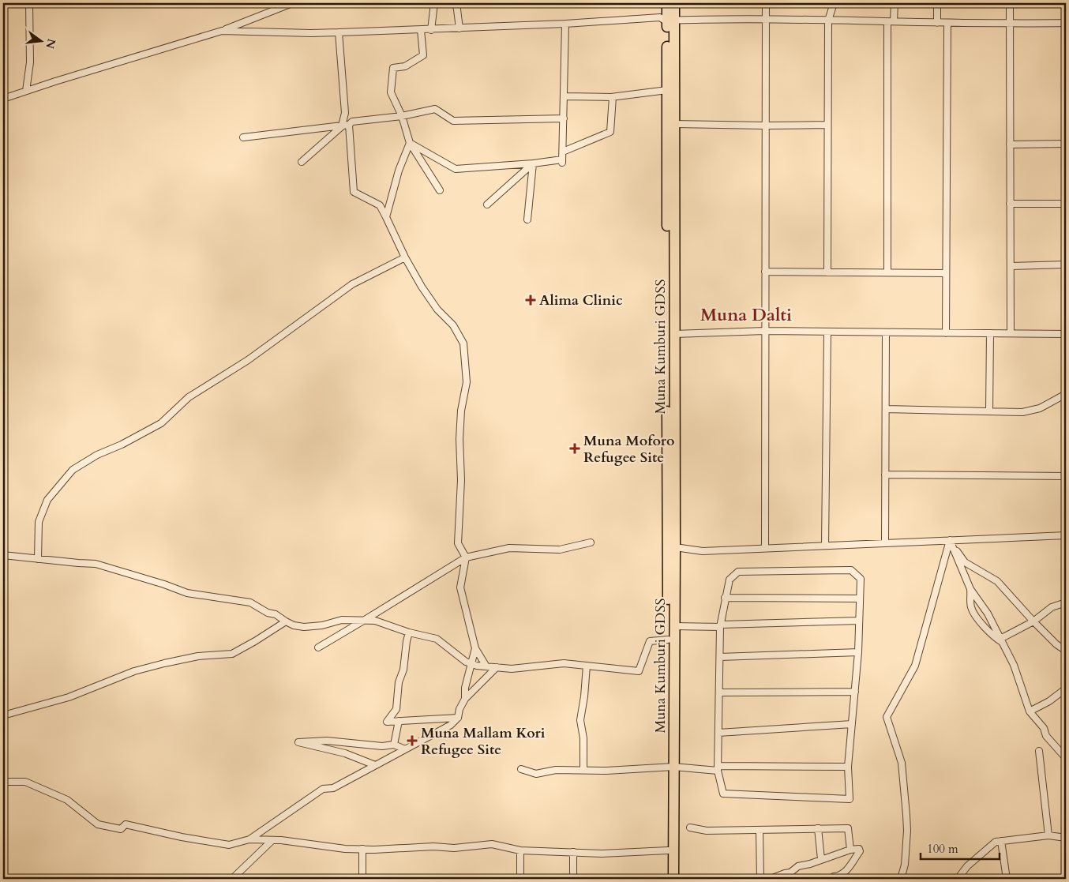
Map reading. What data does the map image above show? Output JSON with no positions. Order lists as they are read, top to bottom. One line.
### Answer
{"streets":{"highway":["Muna Kumburi GDSS"]},"districts":["Muna Dalti"],"places":{"health":["Alima Clinic","Muna Moforo Refugee Site","Muna Mallam Kori Refugee Site"]},"scale_bar":"100 m","north":"right"}
